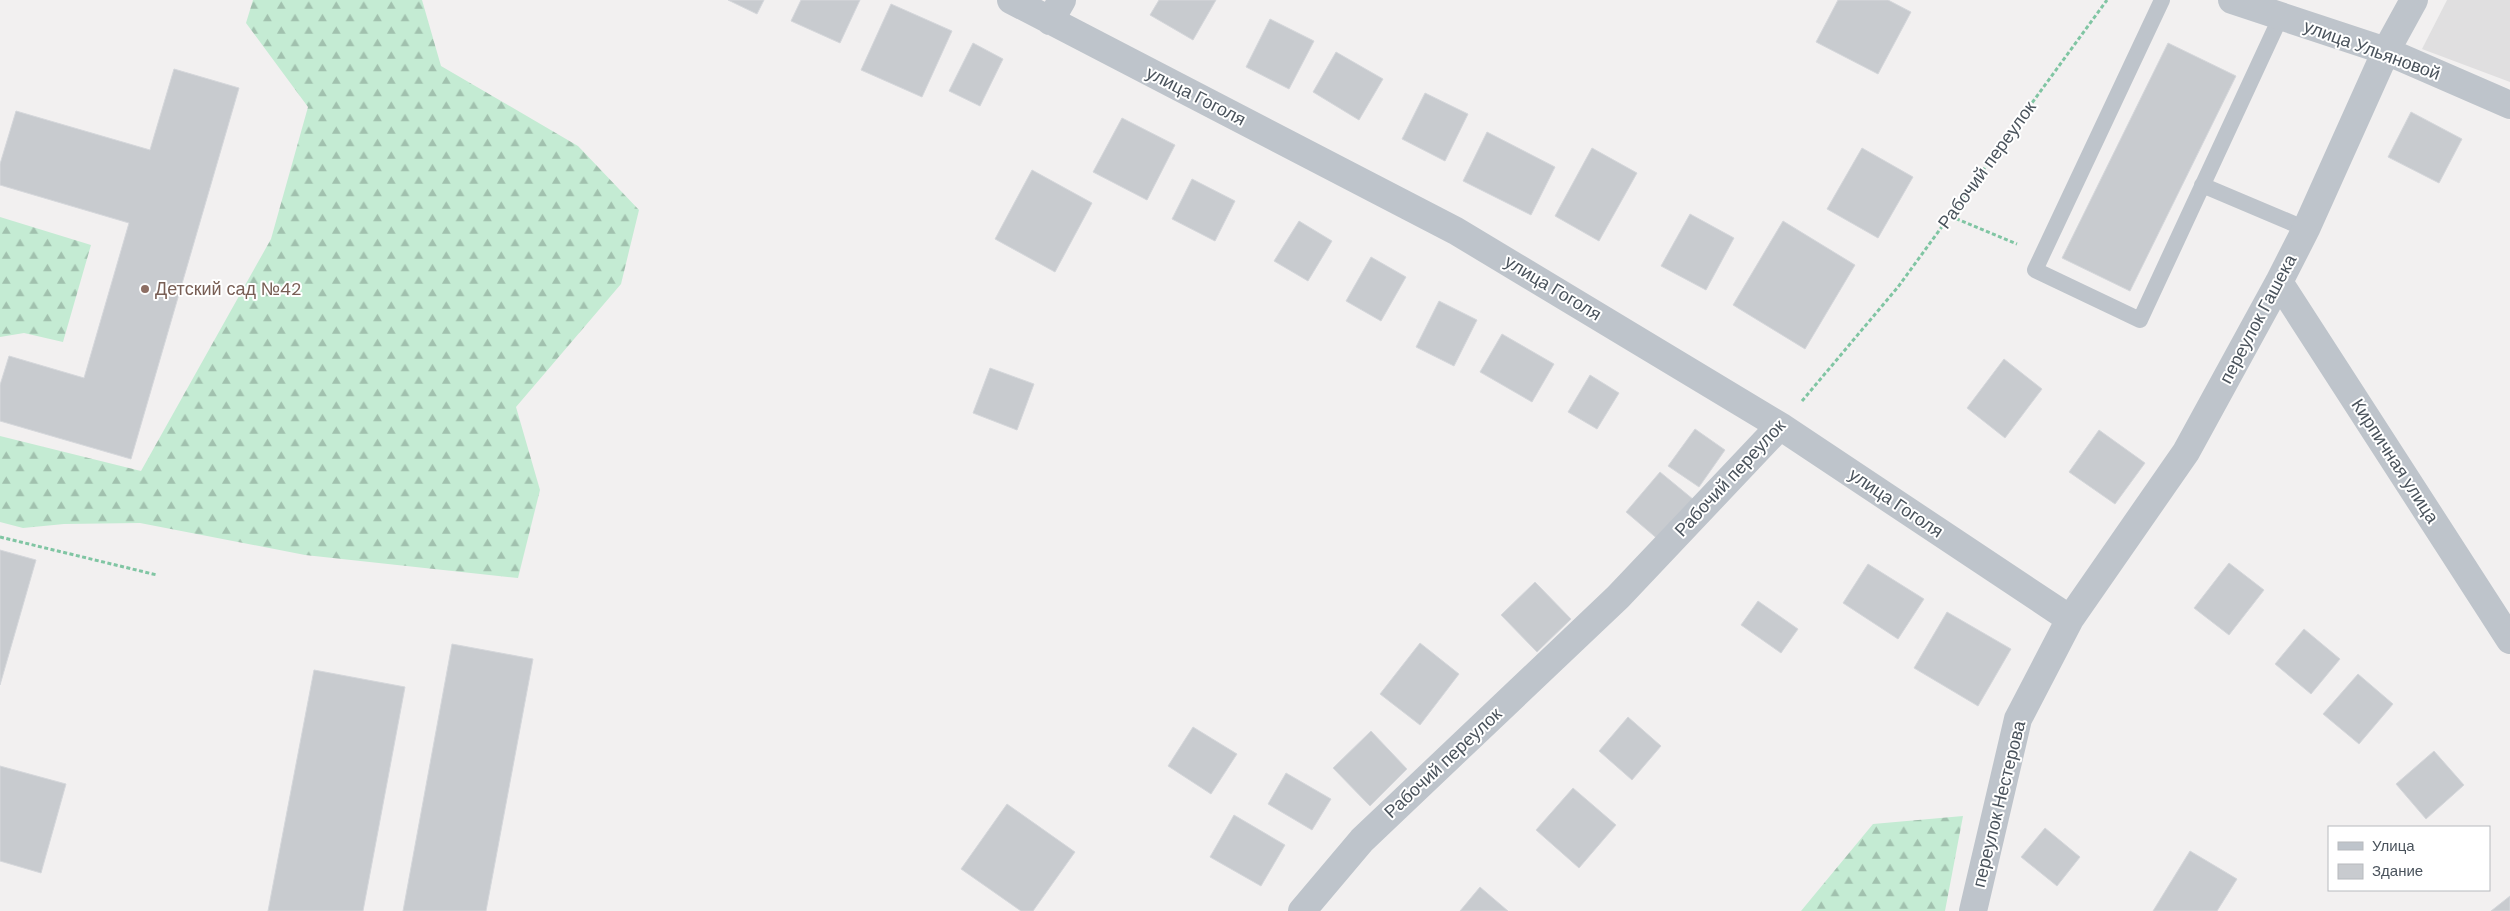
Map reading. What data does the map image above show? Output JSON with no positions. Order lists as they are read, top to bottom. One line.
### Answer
{"streets":{"street":["улица Ульяновой","улица Гоголя","Рабочий переулок","переулок Гашека","Кирпичная улица","переулок Нестерова"]},"crossings":[["улица Ульяновой","переулок Гашека"],["улица Гоголя","Рабочий переулок"],["улица Гоголя","переулок Гашека"],["улица Гоголя","переулок Нестерова"],["переулок Гашека","Кирпичная улица"],["переулок Гашека","переулок Нестерова"]],"places":["Детский сад №42"],"legend":["Улица","Здание"]}
